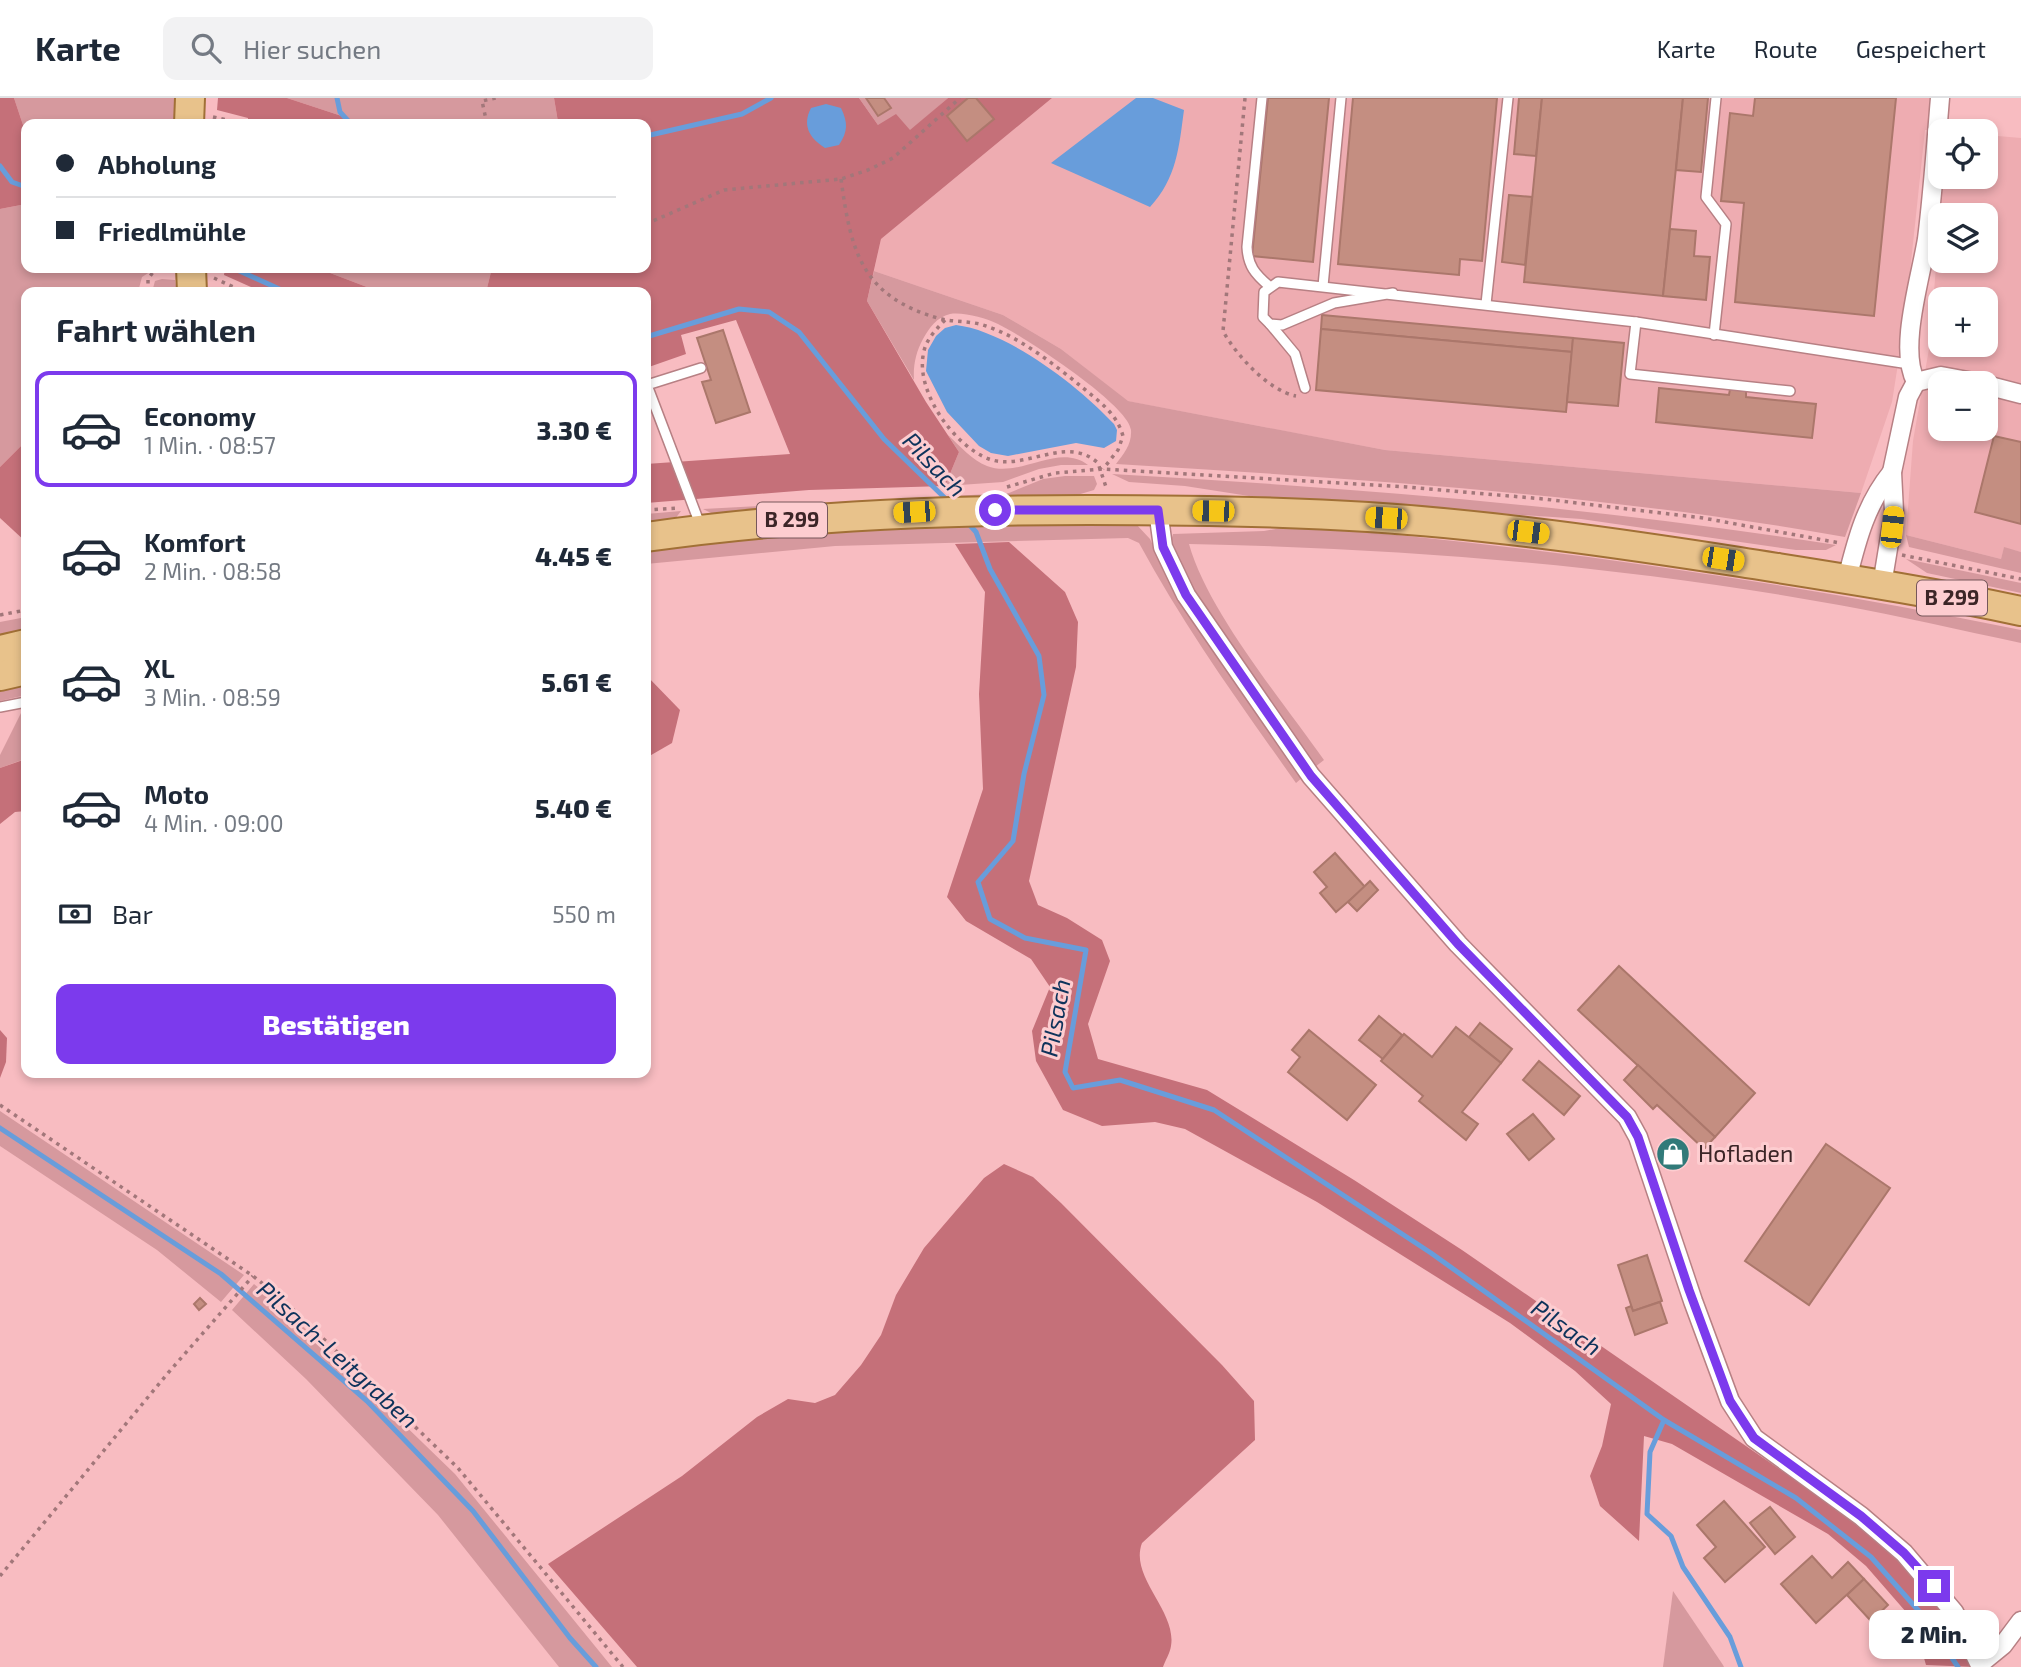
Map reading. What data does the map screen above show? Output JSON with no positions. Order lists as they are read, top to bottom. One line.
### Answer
{"streets":{"main road":["B 299"]},"water":["Pilsach","Pilsach-Leitgraben"],"places":{"shop":["Hofladen"]},"page":{"header":"Karte","search":"Hier suchen","nav":["Karte","Route","Gespeichert"],"map_buttons":["+","−"],"banner":["Abholung","Friedlmühle"],"heading":"Fahrt wählen","list":[{"name":"Economy","note":"1 Min. · 08:57","value":"3.30 €"},{"name":"Komfort","note":"2 Min. · 08:58","value":"4.45 €"},{"name":"XL","note":"3 Min. · 08:59","value":"5.61 €"},{"name":"Moto","note":"4 Min. · 09:00","value":"5.40 €"}],"pay":["Bar","550 m"],"buttons":"Bestätigen","bubble":"2 Min."}}
